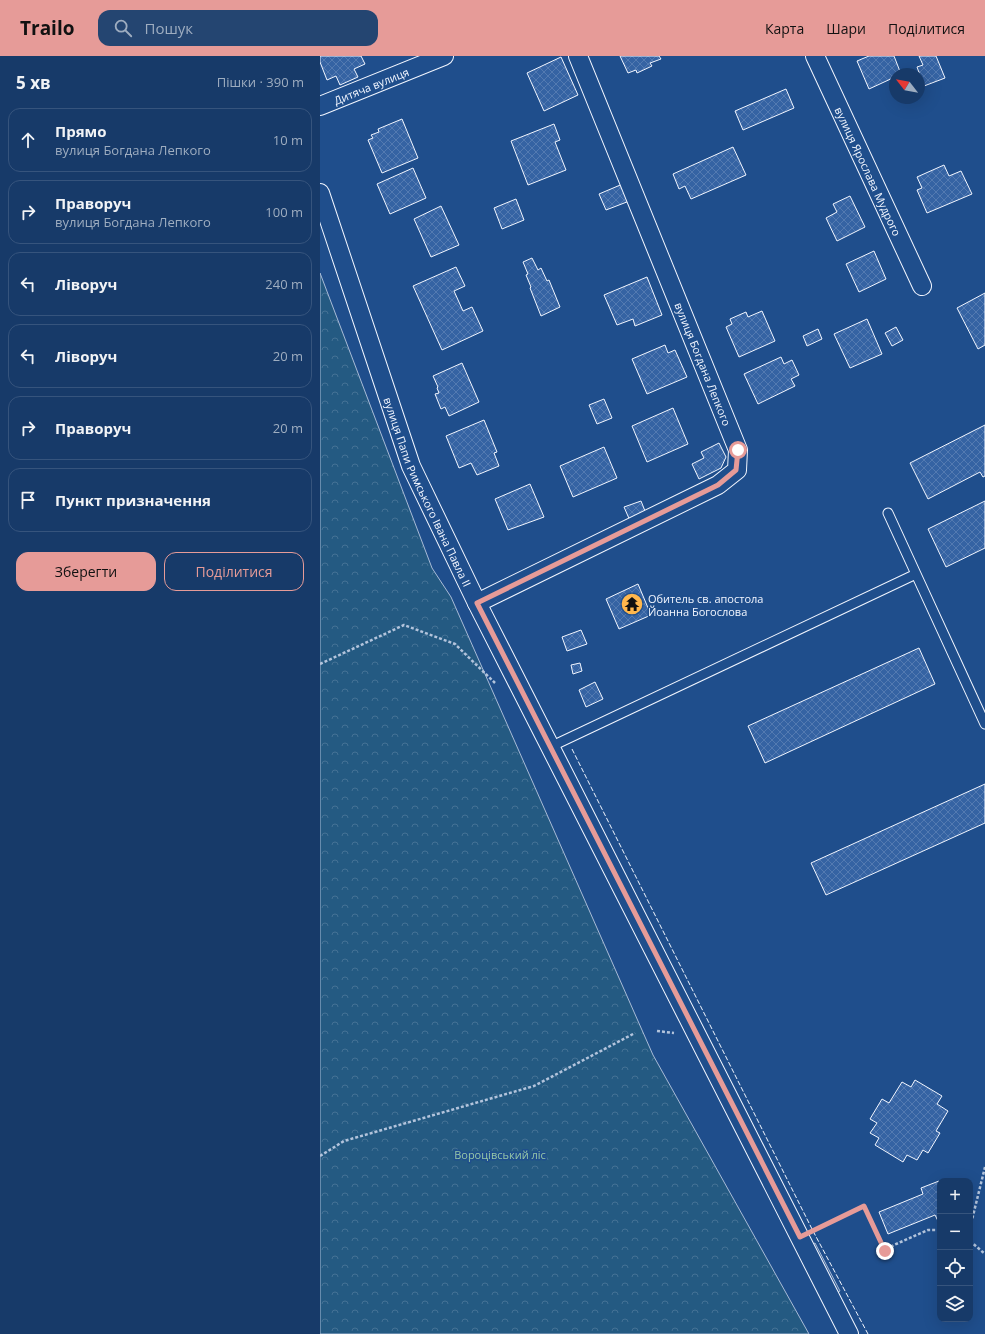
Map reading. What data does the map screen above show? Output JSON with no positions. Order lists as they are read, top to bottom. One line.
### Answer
{"streets":{"street":["Дитяча вулиця","вулиця Ярослава Мудрого","вулиця Богдана Лепкого","вулиця Папи Римського Івана Павла ІІ"]},"crossings":[["вулиця Богдана Лепкого","вулиця Папи Римського Івана Павла ІІ"]],"parks":["Вороцівський ліс"],"places":{"temple":["Обитель св. апостола Йоанна Богослова"]},"north":"top left","page":{"header":"Trailo","search":"Пошук","nav":["Карта","Шари","Поділитися"],"heading":["5 хв","Пішки · 390 m"],"list":[["Прямо","вулиця Богдана Лепкого","10 m"],["Праворуч","вулиця Богдана Лепкого","100 m"],["Ліворуч","240 m"],["Ліворуч","20 m"],["Праворуч","20 m"],"Пункт призначення"],"buttons":["Зберегти","Поділитися"],"map_buttons":["+","−"]}}
